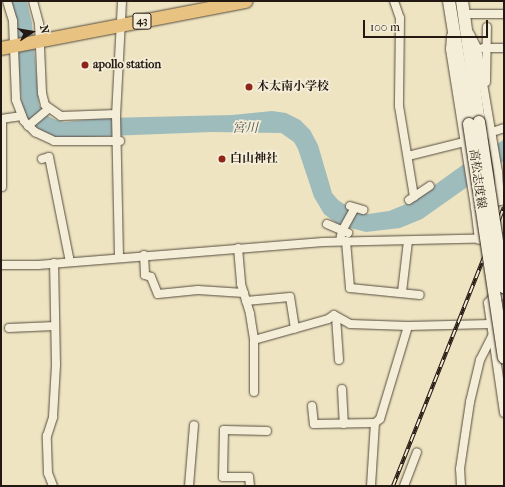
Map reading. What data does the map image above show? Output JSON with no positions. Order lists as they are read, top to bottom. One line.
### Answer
{"streets":{"main road":["43","高松志度線"]},"water":["宮川"],"places":["apollo station","木太南小学校","白山神社"],"scale_bar":"100 m","north":"right"}
